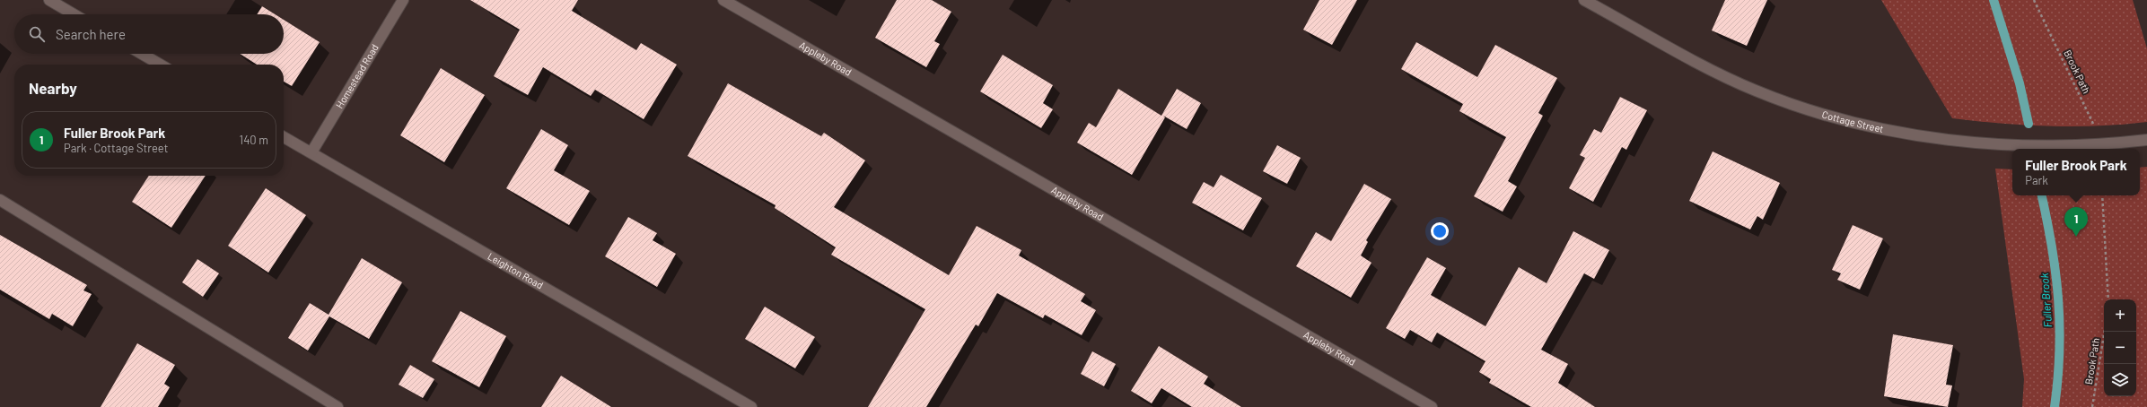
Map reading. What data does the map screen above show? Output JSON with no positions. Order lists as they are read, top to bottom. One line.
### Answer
{"streets":{"street":["Appleby Road","Homestead Road","Cottage Street","Leighton Road"],"path":["Brook Path"]},"crossings":[["Brook Path","Cottage Street"],["Homestead Road","Leighton Road"]],"water":["Fuller Brook"],"page":{"search":"Search here","heading":"Nearby","list":[{"mark":"1","name":"Fuller Brook Park","note":"Park · Cottage Street","value":"140 m"}],"popup":["Fuller Brook Park","Park"],"pins":"1","map_buttons":["+","−"]}}
